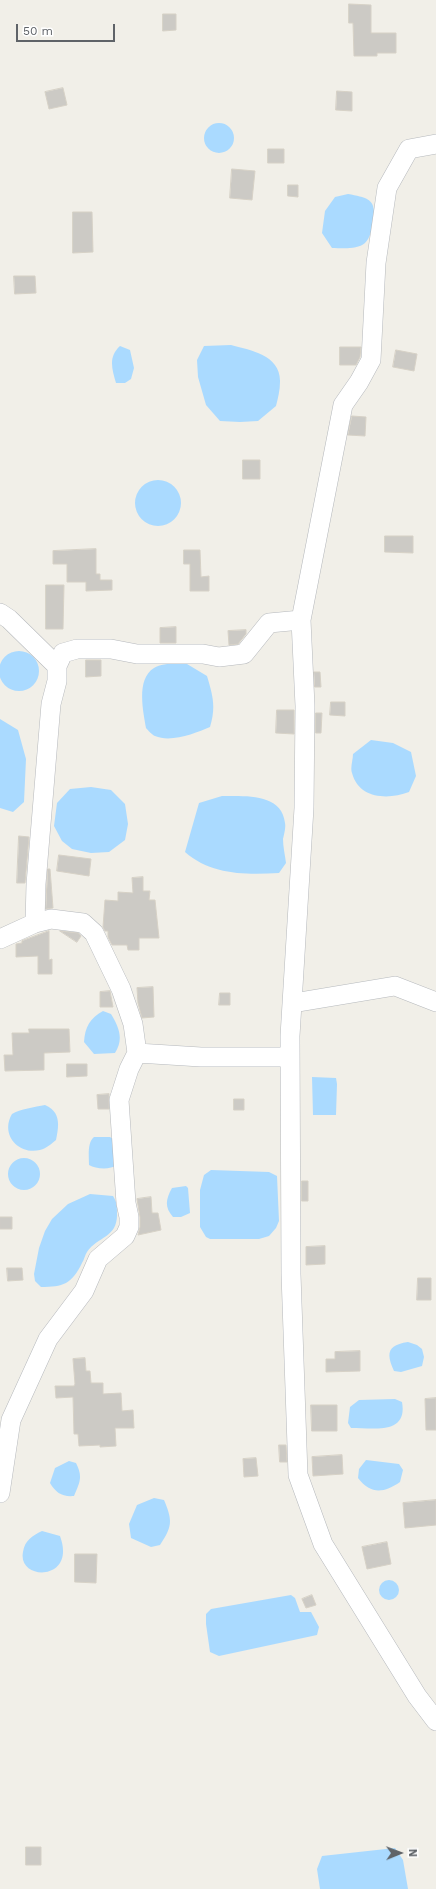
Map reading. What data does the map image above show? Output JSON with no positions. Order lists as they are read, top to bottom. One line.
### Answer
{"scale_bar":"50 m","north":"right"}
